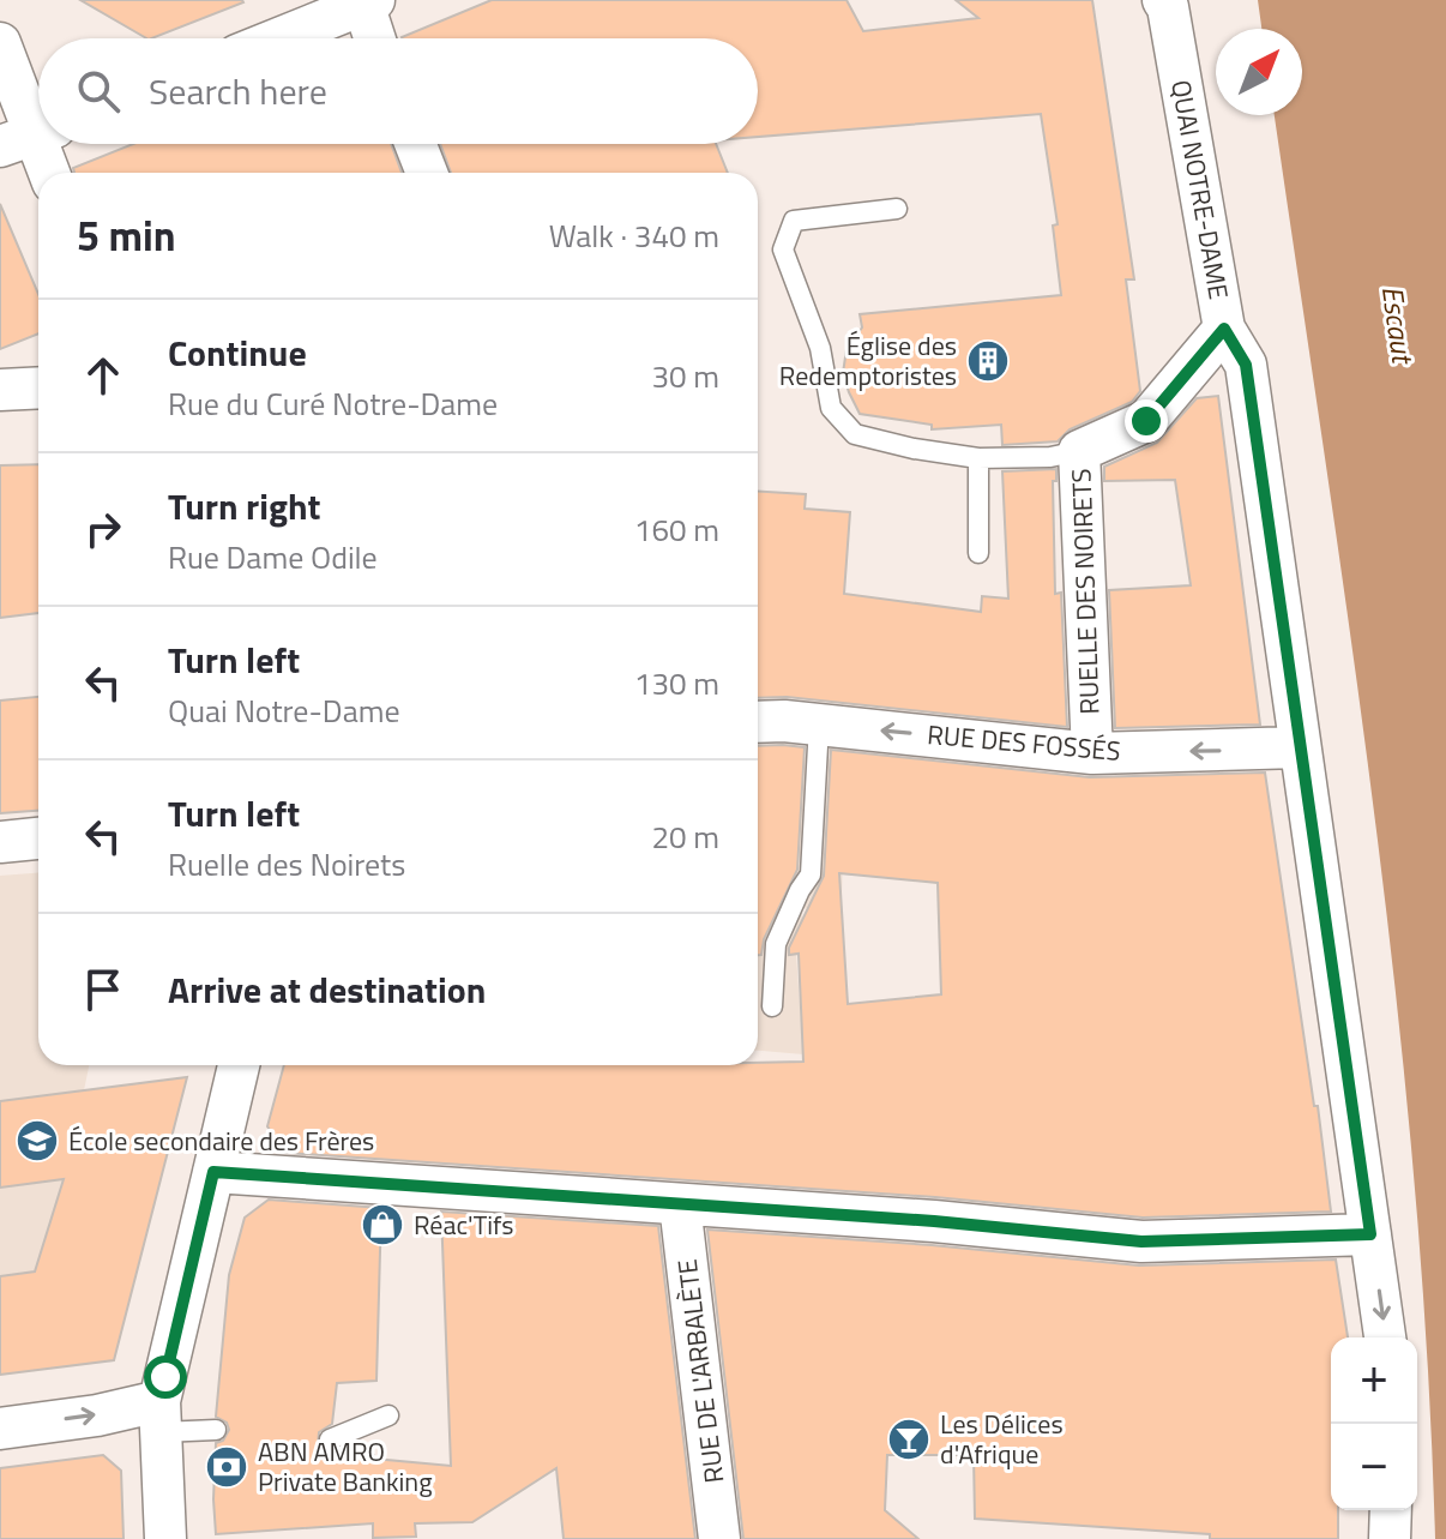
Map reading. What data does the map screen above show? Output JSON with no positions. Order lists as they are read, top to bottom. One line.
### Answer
{"streets":{"street":["QUAI NOTRE-DAME","RUELLE DES NOIRETS","RUE DES FOSSÉS","RUE DE L'ARBALÈTE"]},"crossings":[["QUAI NOTRE-DAME","RUELLE DES NOIRETS"],["QUAI NOTRE-DAME","RUE DES FOSSÉS"],["RUELLE DES NOIRETS","RUE DES FOSSÉS"]],"one_way":["RUE DES FOSSÉS"],"water":["Escaut"],"places":{"building":["Église des Redemptoristes"],"school or university":["École secondaire des Frères"],"shop":["Réac'Tifs"],"bar":["Les Délices d'Afrique"],"bank":["ABN AMRO Private Banking"]},"north":"top right","page":{"search":"Search here","heading":["5 min","Walk · 340 m"],"list":[["Continue","Rue du Curé Notre-Dame","30 m"],["Turn right","Rue Dame Odile","160 m"],["Turn left","Quai Notre-Dame","130 m"],["Turn left","Ruelle des Noirets","20 m"],"Arrive at destination"],"map_buttons":["+","−"]}}
